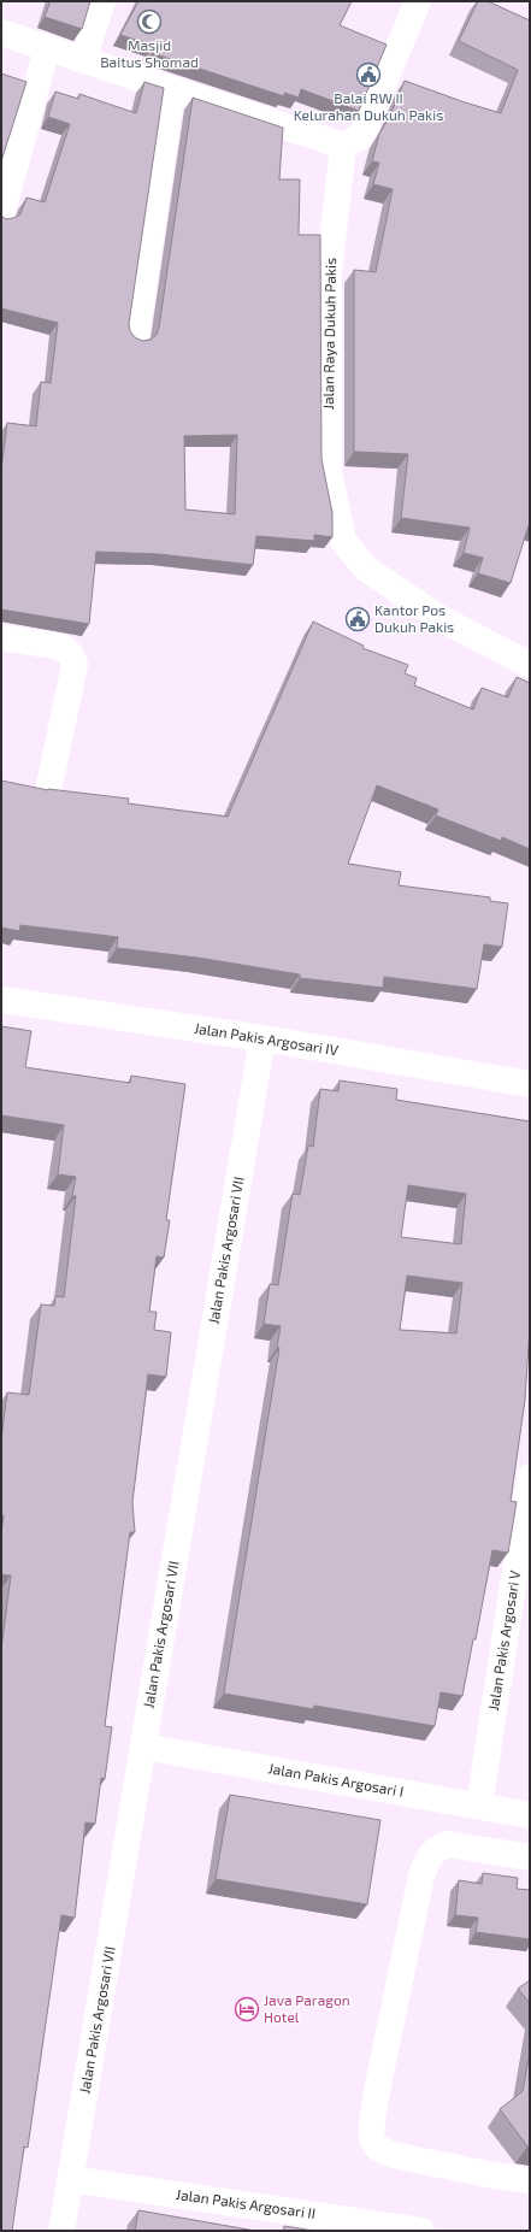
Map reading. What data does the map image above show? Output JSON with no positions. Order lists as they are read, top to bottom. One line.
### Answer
{"streets":{"street":["Jalan Raya Dukuh Pakis","Jalan Pakis Argosari IV","Jalan Pakis Argosari VII","Jalan Pakis Argosari V","Jalan Pakis Argosari I","Jalan Pakis Argosari II"]},"crossings":[["Jalan Pakis Argosari IV","Jalan Pakis Argosari VII"],["Jalan Pakis Argosari VII","Jalan Pakis Argosari I"],["Jalan Pakis Argosari VII","Jalan Pakis Argosari II"],["Jalan Pakis Argosari V","Jalan Pakis Argosari I"]],"places":{"mosque":["Masjid Baitus Shomad"],"public building":["Balai RW II Kelurahan Dukuh Pakis","Kantor Pos Dukuh Pakis"],"hotel":["Java Paragon Hotel"]}}
